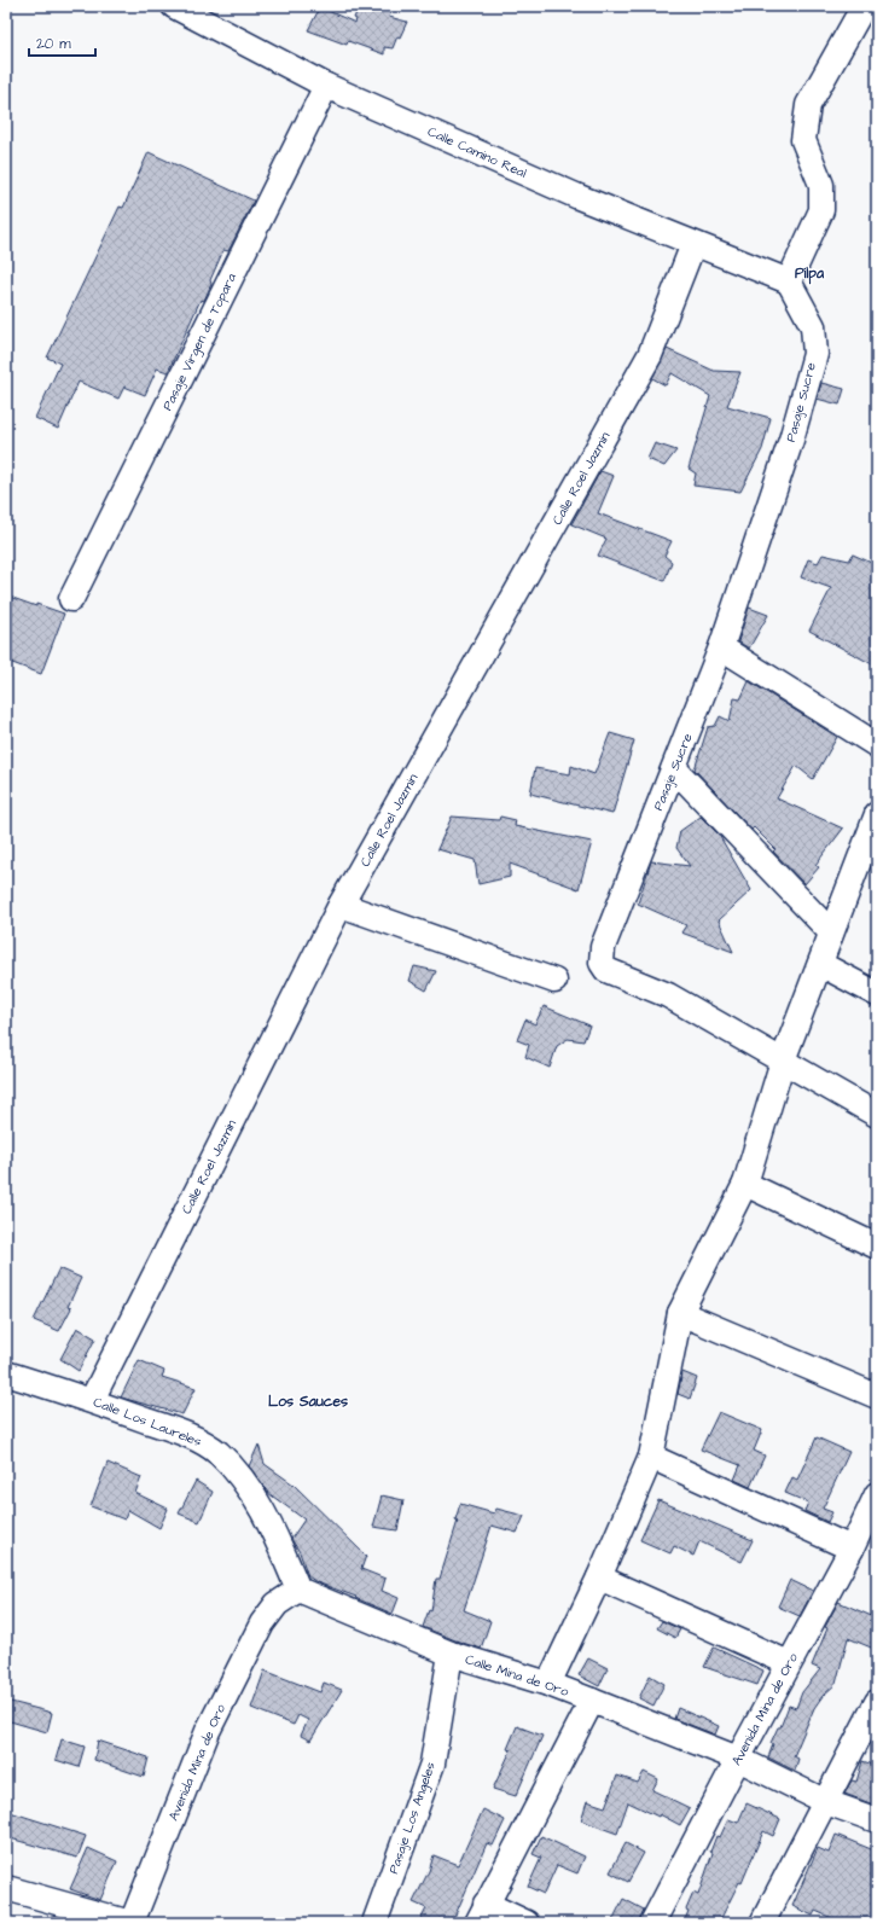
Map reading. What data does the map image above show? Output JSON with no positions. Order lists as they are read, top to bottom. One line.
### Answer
{"streets":{"street":["Calle Camino Real","Pasaje Virgen de Topara","Pasaje Sucre","Calle Roel Jazmin","Calle Los Laureles","Calle Mina de Oro","Avenida Mina de Oro","Pasaje Los Angeles"]},"crossings":[["Calle Camino Real","Pasaje Virgen de Topara"],["Calle Camino Real","Pasaje Sucre"],["Calle Camino Real","Calle Roel Jazmin"],["Calle Roel Jazmin","Calle Los Laureles"],["Calle Los Laureles","Calle Mina de Oro"],["Calle Los Laureles","Avenida Mina de Oro"],["Calle Mina de Oro","Avenida Mina de Oro"],["Calle Mina de Oro","Pasaje Los Angeles"]],"districts":["Pilpa","Los Sauces"],"scale_bar":"20 m"}
